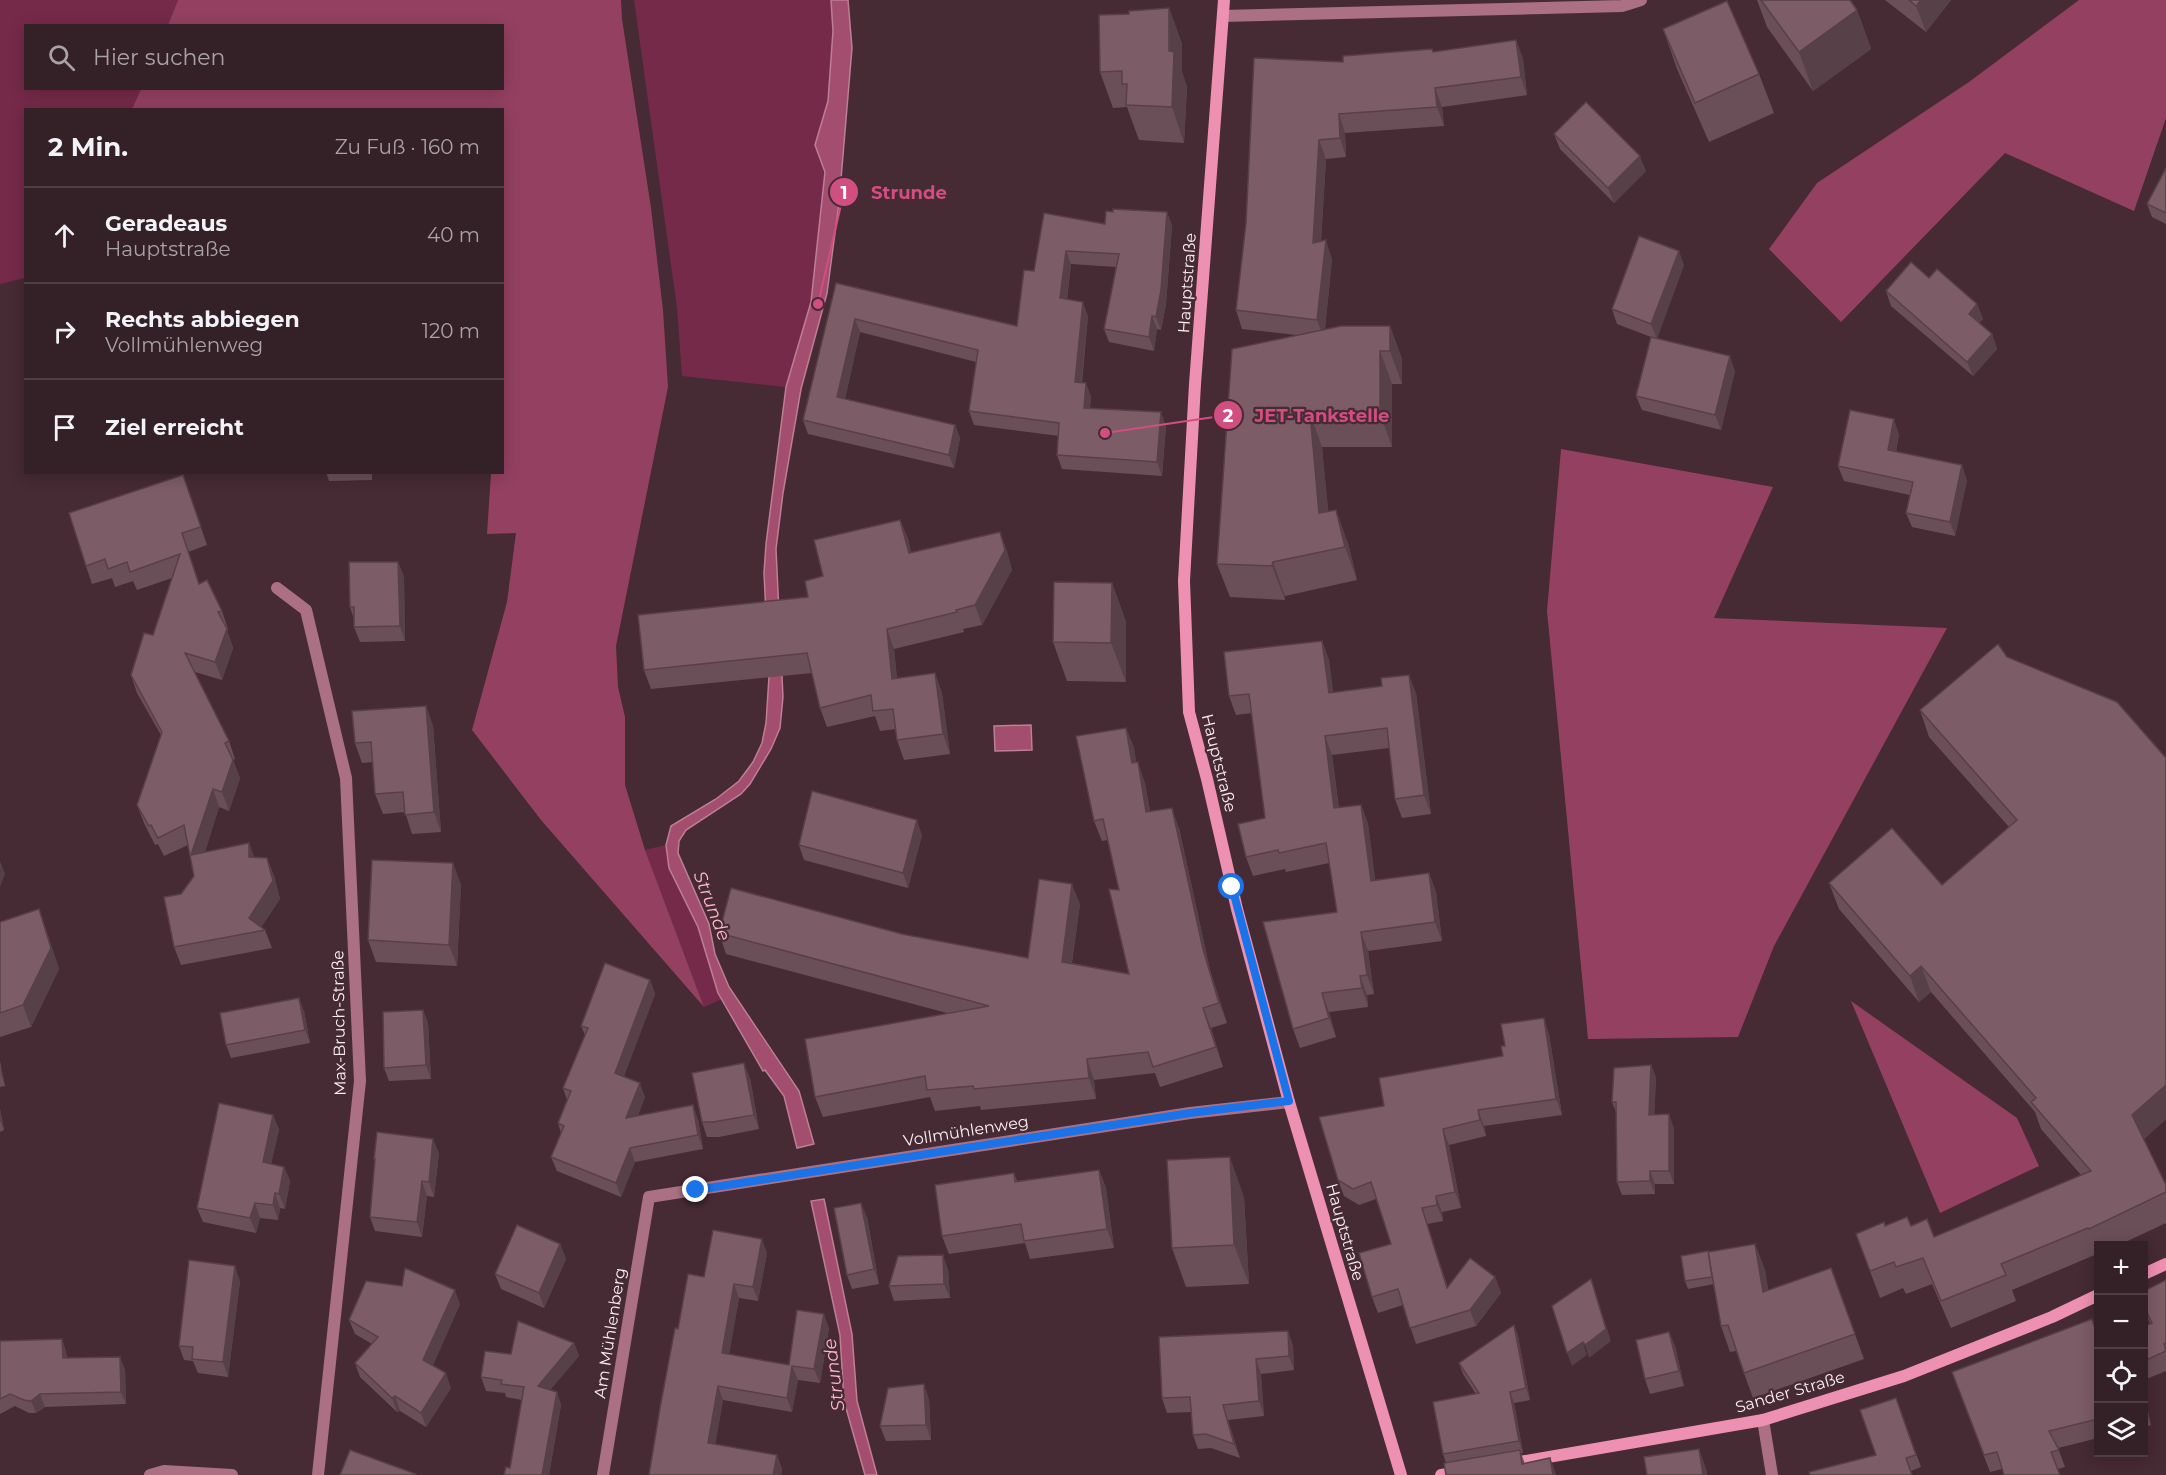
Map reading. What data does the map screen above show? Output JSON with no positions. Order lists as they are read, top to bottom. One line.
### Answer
{"streets":{"main road":["Hauptstraße","Sander Straße"],"street":["Max-Bruch-Straße","Vollmühlenweg","Am Mühlenberg"]},"crossings":[["Hauptstraße","Vollmühlenweg"],["Vollmühlenweg","Am Mühlenberg"]],"water":["Strunde"],"places":["Strunde","JET-Tankstelle"],"page":{"search":"Hier suchen","heading":["2 Min.","Zu Fuß · 160 m"],"list":[["Geradeaus","Hauptstraße","40 m"],["Rechts abbiegen","Vollmühlenweg","120 m"],"Ziel erreicht"],"map_buttons":["+","−"]}}
